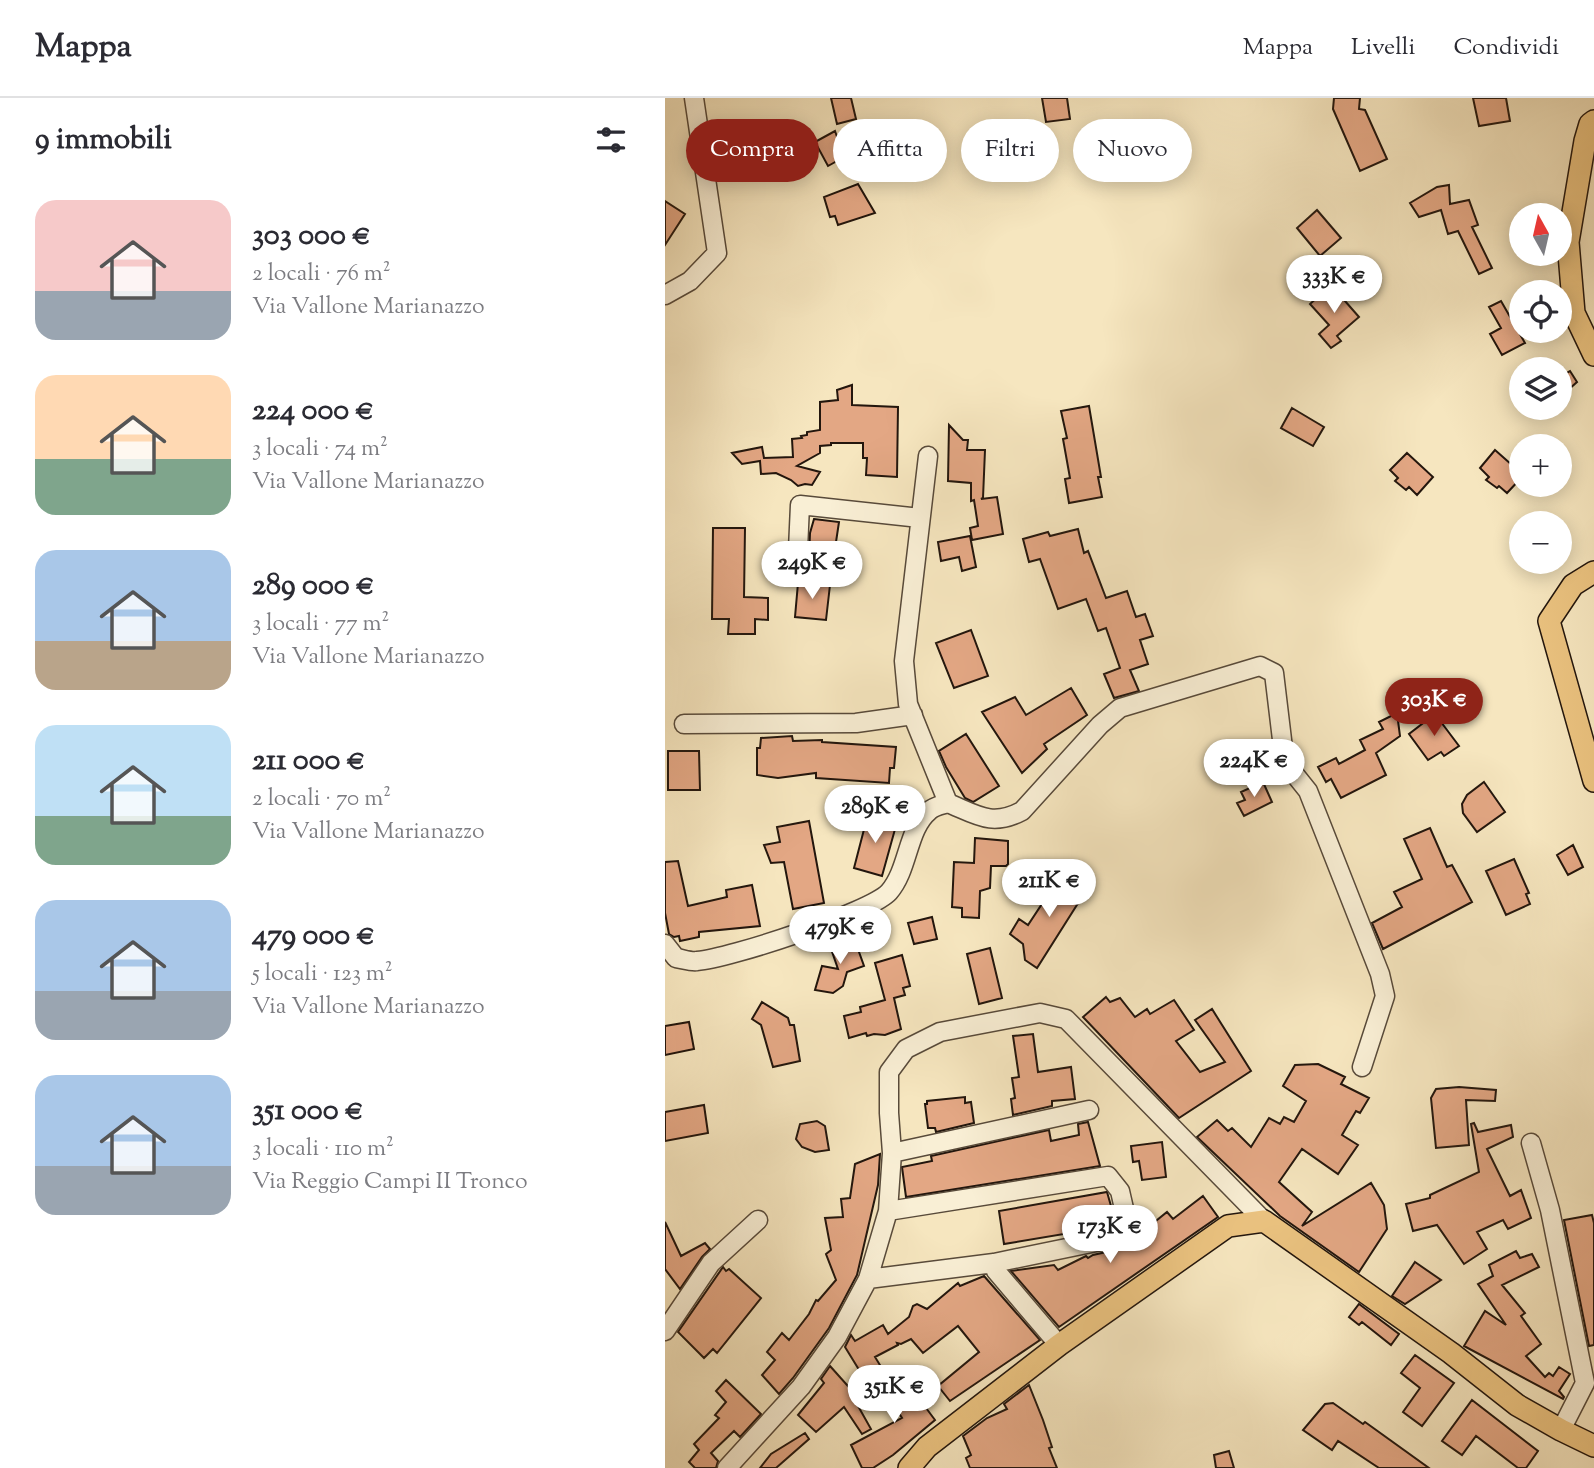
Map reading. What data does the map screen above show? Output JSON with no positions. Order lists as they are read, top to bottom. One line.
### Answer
{"north":"top","page":{"header":"Mappa","nav":["Mappa","Livelli","Condividi"],"heading":"9 immobili","chip":["Compra","Affitta","Filtri","Nuovo"],"list":[{"name":"303 000 €","note":"2 locali · 76 m² · Via Vallone Marianazzo"},{"name":"224 000 €","note":"3 locali · 74 m² · Via Vallone Marianazzo"},{"name":"289 000 €","note":"3 locali · 77 m² · Via Vallone Marianazzo"},{"name":"211 000 €","note":"2 locali · 70 m² · Via Vallone Marianazzo"},{"name":"479 000 €","note":"5 locali · 123 m² · Via Vallone Marianazzo"},{"name":"351 000 €","note":"3 locali · 110 m² · Via Reggio Campi II Tronco"}],"map_buttons":["+","−"],"price":["333K €","249K €","303K €","224K €","289K €","211K €","479K €","173K €","351K €"]}}
